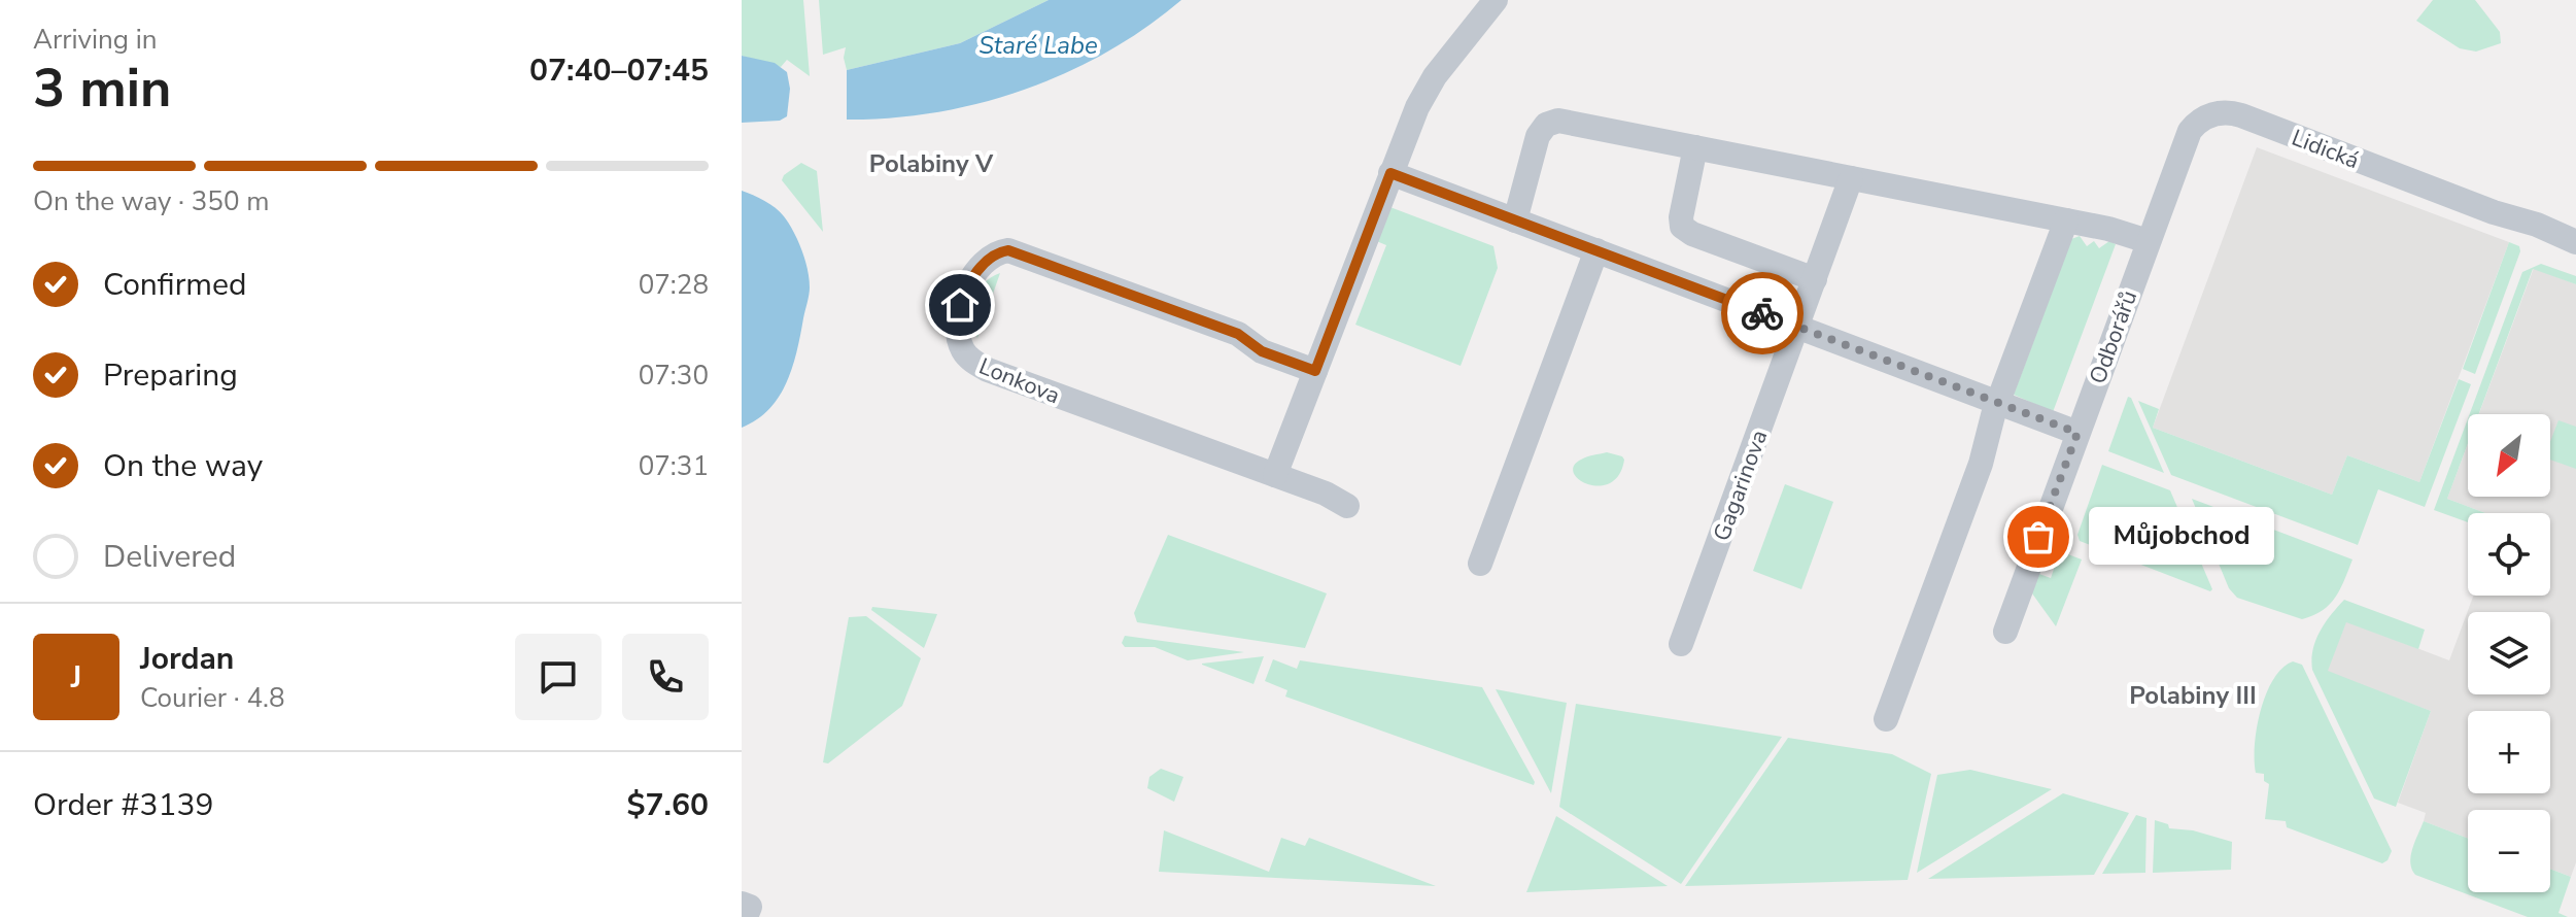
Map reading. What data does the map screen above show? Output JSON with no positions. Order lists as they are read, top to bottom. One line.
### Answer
{"streets":{"street":["Lidická","Odborářů","Lonkova","Gagarinova"]},"crossings":[["Lidická","Odborářů"]],"districts":["Polabiny V","Polabiny III"],"water":["Staré Labe"],"places":["Můjobchod"],"north":"bottom left","page":{"heading":["3 min","Arriving in","07:40–07:45"],"panel":["Jordan","Courier · 4.8","Order #3139","$7.60"],"bar":"On the way · 350 m","list":[["Confirmed","07:28"],["Preparing","07:30"],["On the way","07:31"],"Delivered"],"map_buttons":["+","−"],"bubble":"Můjobchod","round":"J"}}
